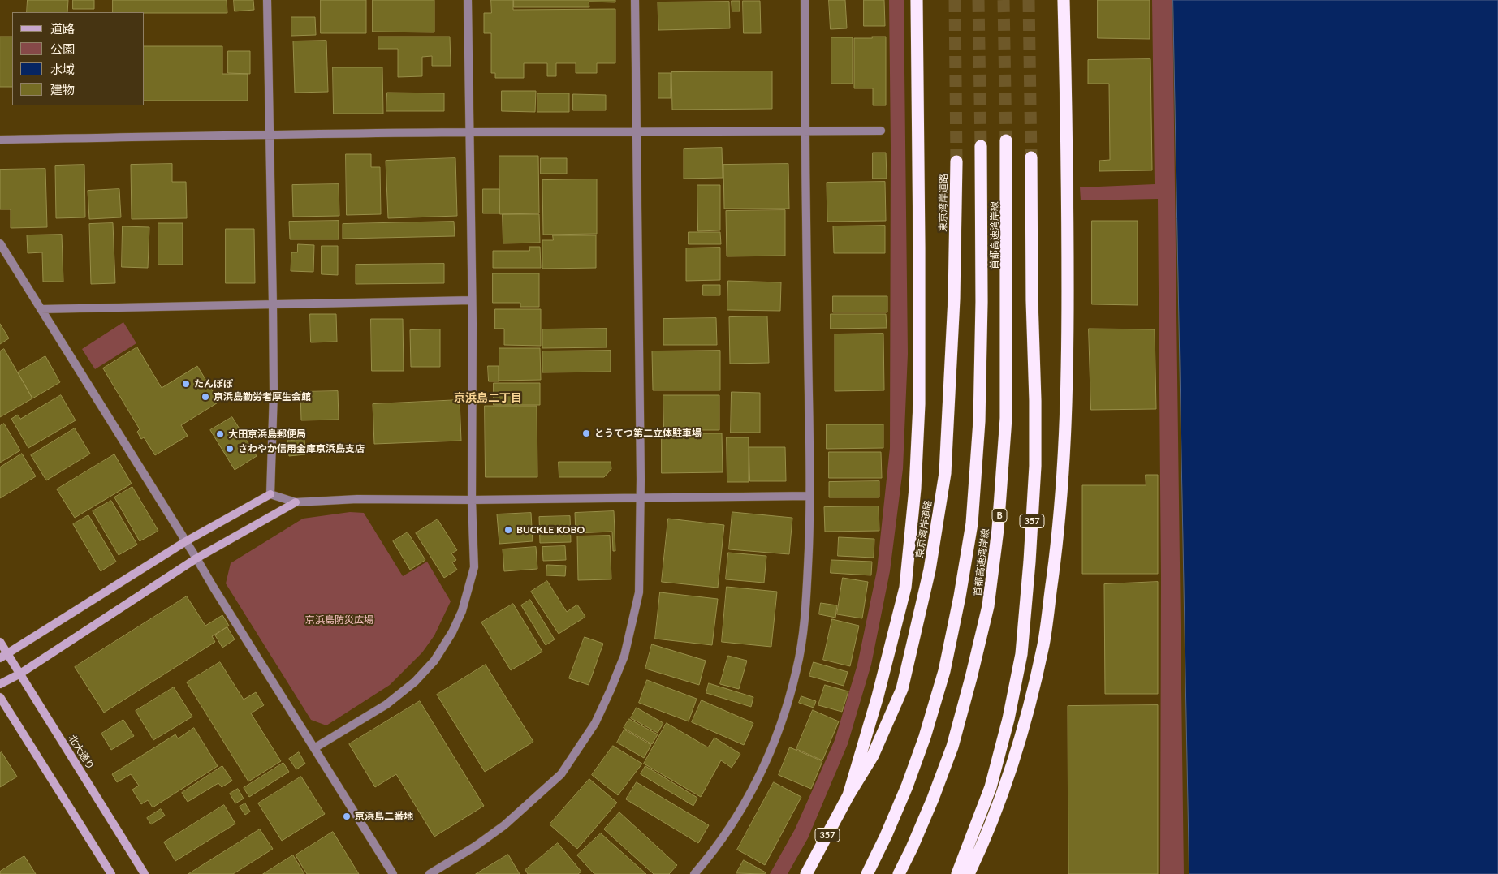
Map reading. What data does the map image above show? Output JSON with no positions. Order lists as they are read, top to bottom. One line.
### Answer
{"streets":{"highway":["東京湾岸道路","首都高速湾岸線","B","357"],"street":["北大通り"]},"districts":["京浜島二丁目"],"parks":["京浜島防災広場"],"places":["たんぽぽ","京浜島勤労者厚生会館","とうてつ第二立体駐車場","大田京浜島郵便局","さわやか信用金庫京浜島支店","BUCKLE KOBO","京浜島二番地"],"legend":["道路","公園","水域","建物"]}
